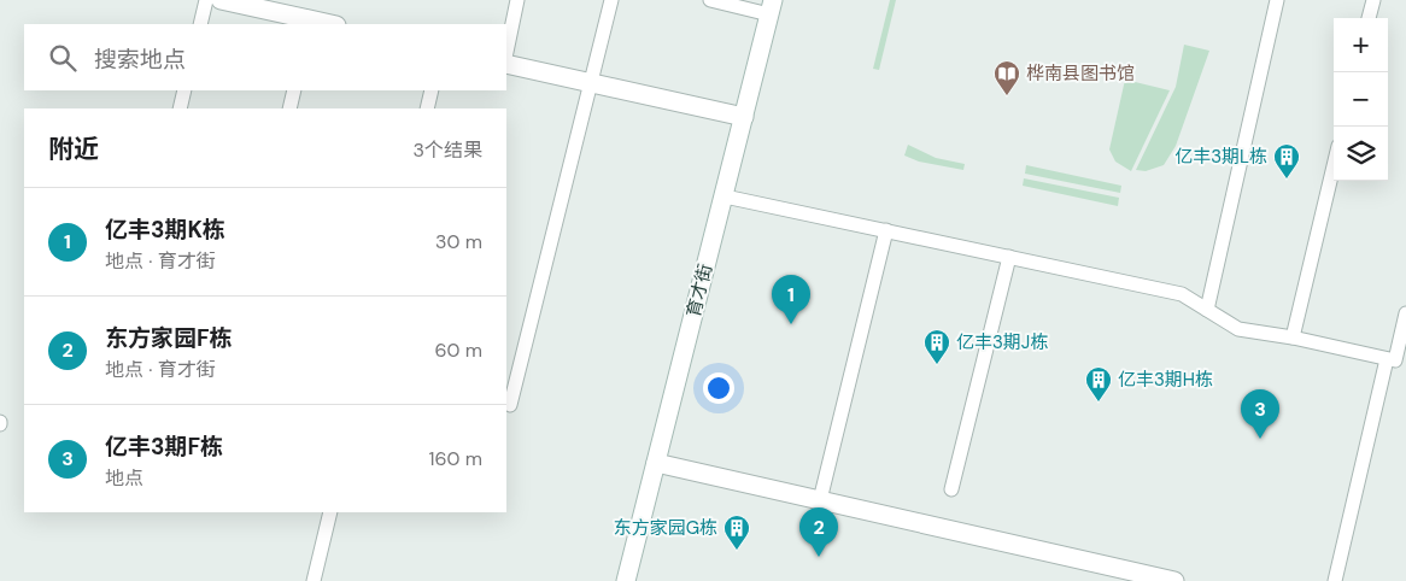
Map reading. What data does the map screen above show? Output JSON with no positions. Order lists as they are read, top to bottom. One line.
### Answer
{"streets":{"street":["育才街"]},"places":{"library":["桦南县图书馆"],"building":["亿丰3期L栋","亿丰3期J栋","亿丰3期H栋","东方家园G栋"]},"page":{"map_buttons":["+","−"],"search":"搜索地点","heading":["附近","3个结果"],"list":[{"mark":"1","name":"亿丰3期K栋","note":"地点 · 育才街","value":"30 m"},{"mark":"2","name":"东方家园F栋","note":"地点 · 育才街","value":"60 m"},{"mark":"3","name":"亿丰3期F栋","note":"地点","value":"160 m"}],"pins":["1","3","2"]}}
